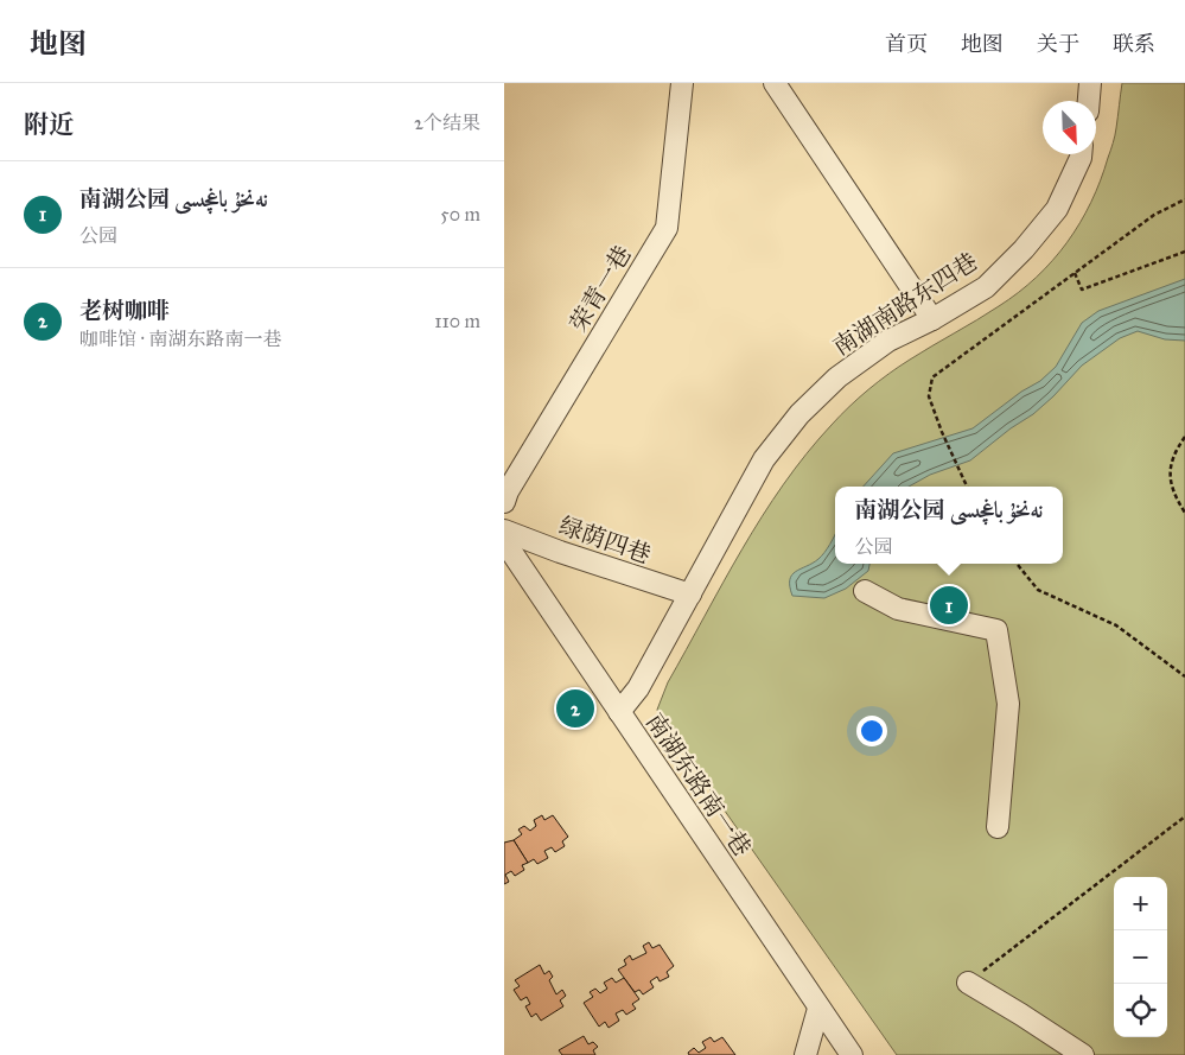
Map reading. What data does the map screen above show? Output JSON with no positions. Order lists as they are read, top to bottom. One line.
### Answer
{"streets":{"street":["荣青一巷","南湖南路东四巷","绿荫四巷","南湖东路南一巷"]},"crossings":[["南湖南路东四巷","绿荫四巷"],["南湖南路东四巷","南湖东路南一巷"]],"north":"bottom right","page":{"header":"地图","nav":["首页","地图","关于","联系"],"heading":["附近","2个结果"],"list":[{"mark":"1","name":"南湖公园 نەنخۇ باغچىسى","note":"公园","value":"50 m"},{"mark":"2","name":"老树咖啡","note":"咖啡馆 · 南湖东路南一巷","value":"110 m"}],"popup":["南湖公园 نەنخۇ باغچىسى","公园"],"pins":["1","2"],"map_buttons":["+","−"]}}
